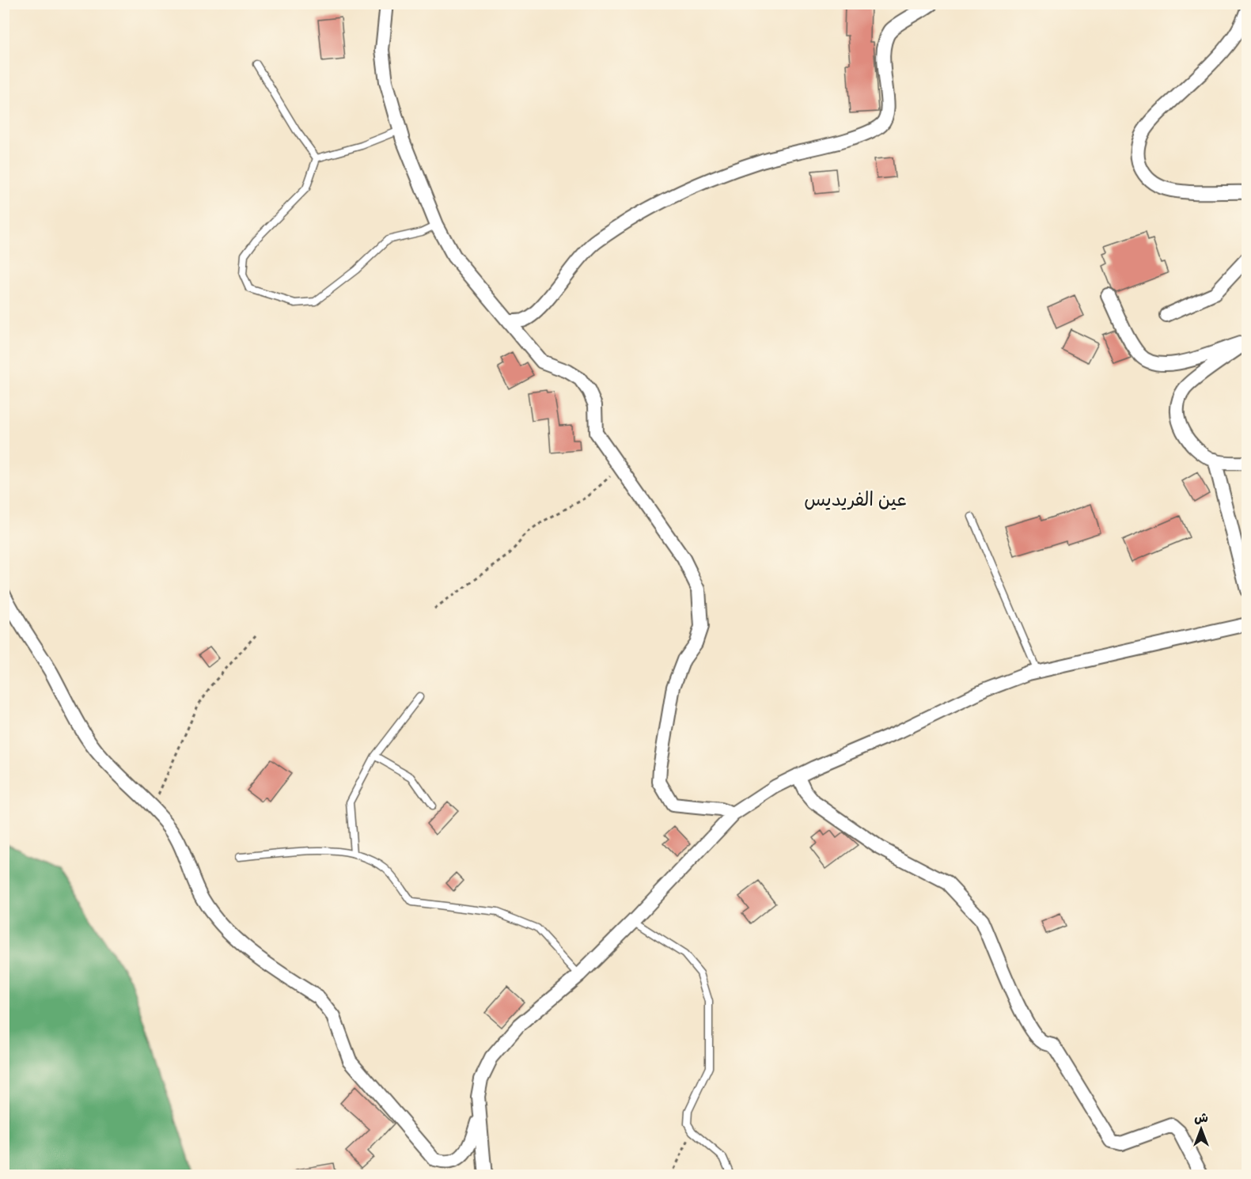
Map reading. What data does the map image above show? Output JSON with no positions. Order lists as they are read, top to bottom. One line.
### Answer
{"districts":["عين الفريديس"],"north":"top"}
